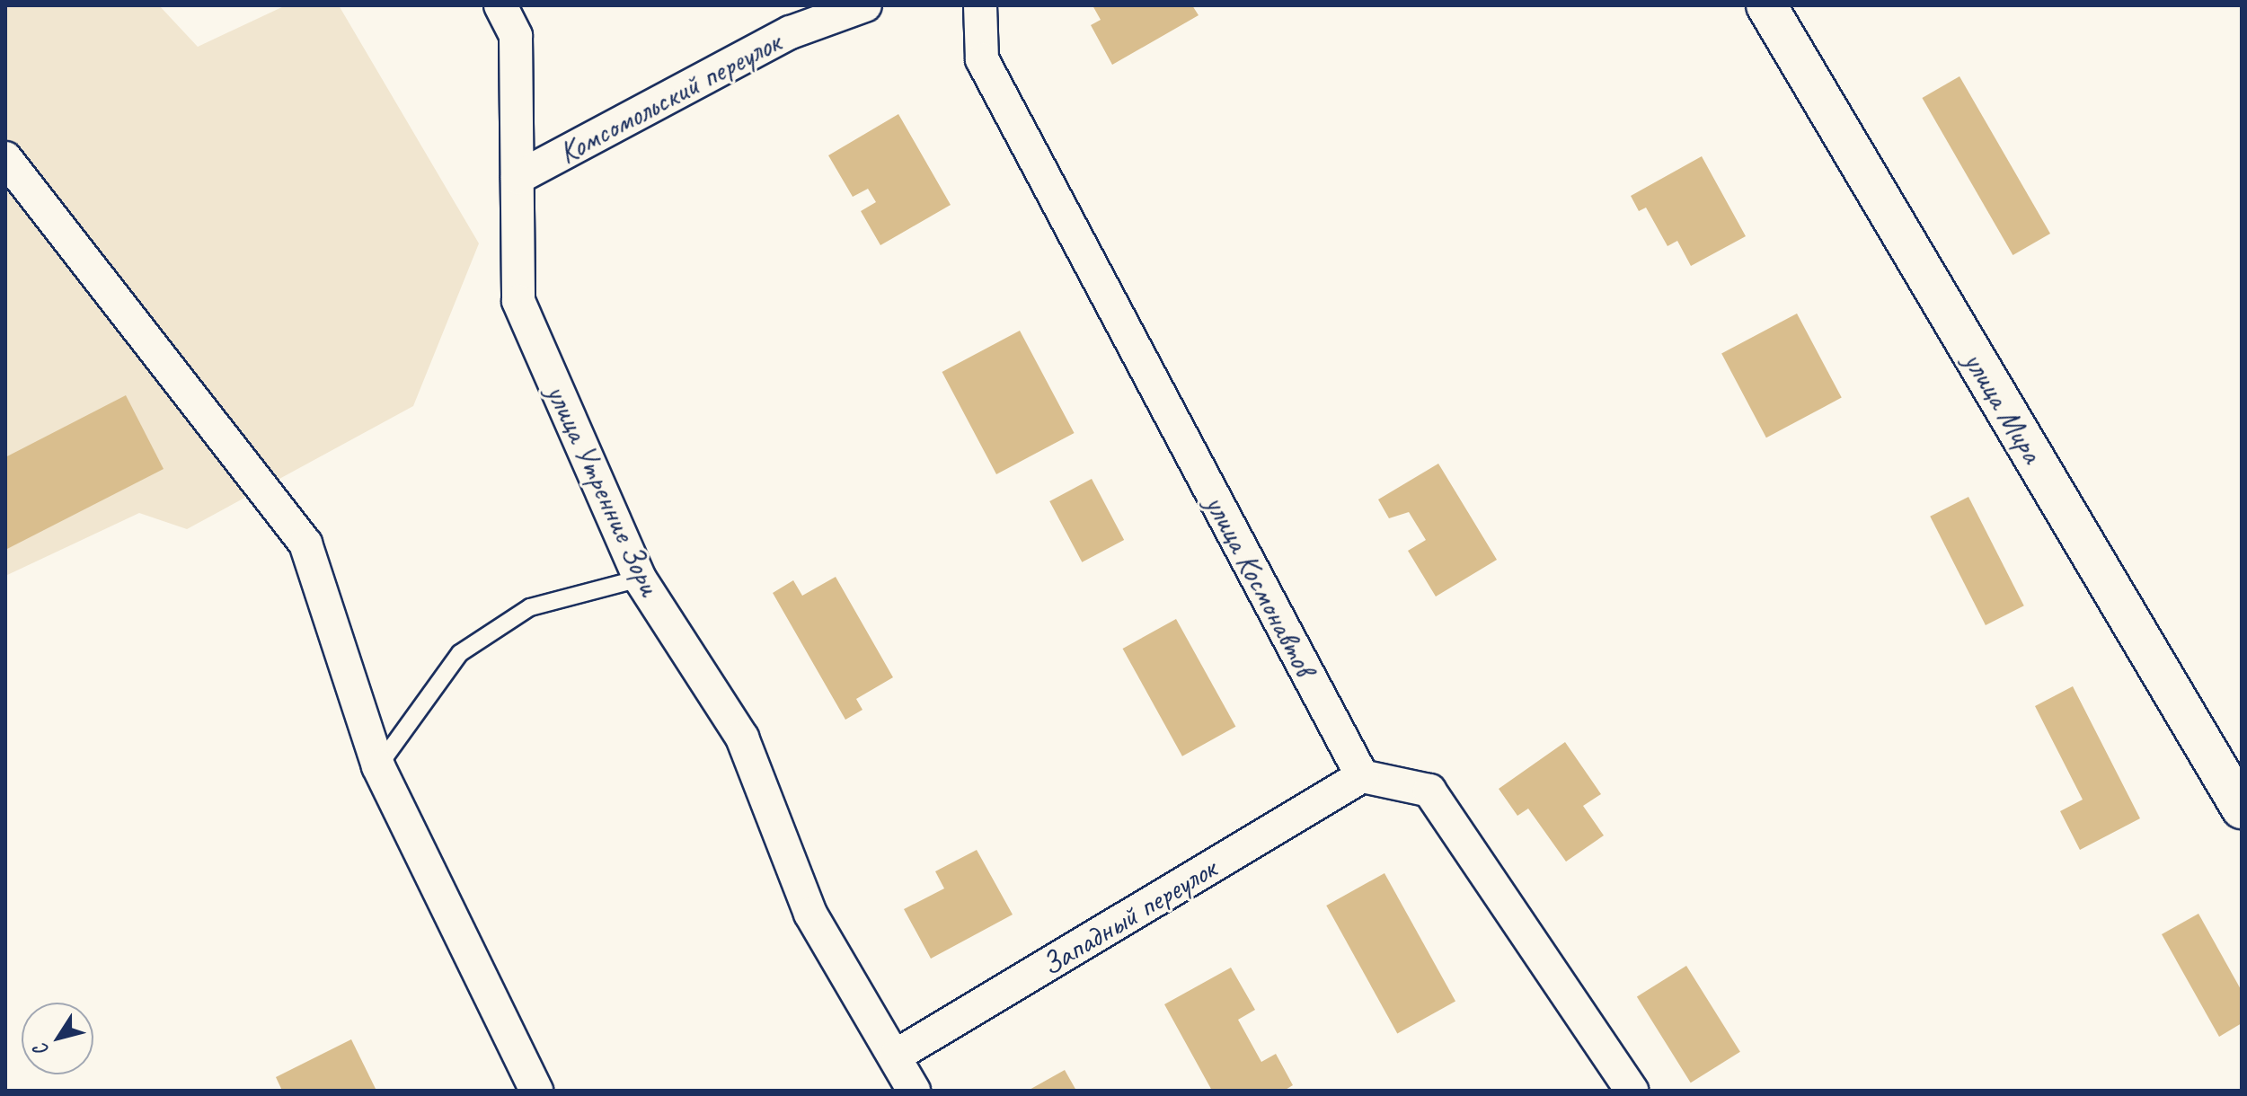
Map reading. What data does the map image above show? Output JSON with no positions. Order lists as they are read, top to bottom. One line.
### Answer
{"streets":{"street":["Комсомольский переулок","улица Мира","улица Утренние Зори","улица Космонавтов","Западный переулок"]},"crossings":[["Комсомольский переулок","улица Утренние Зори"],["улица Утренние Зори","Западный переулок"],["улица Космонавтов","Западный переулок"]],"north":"bottom left"}
